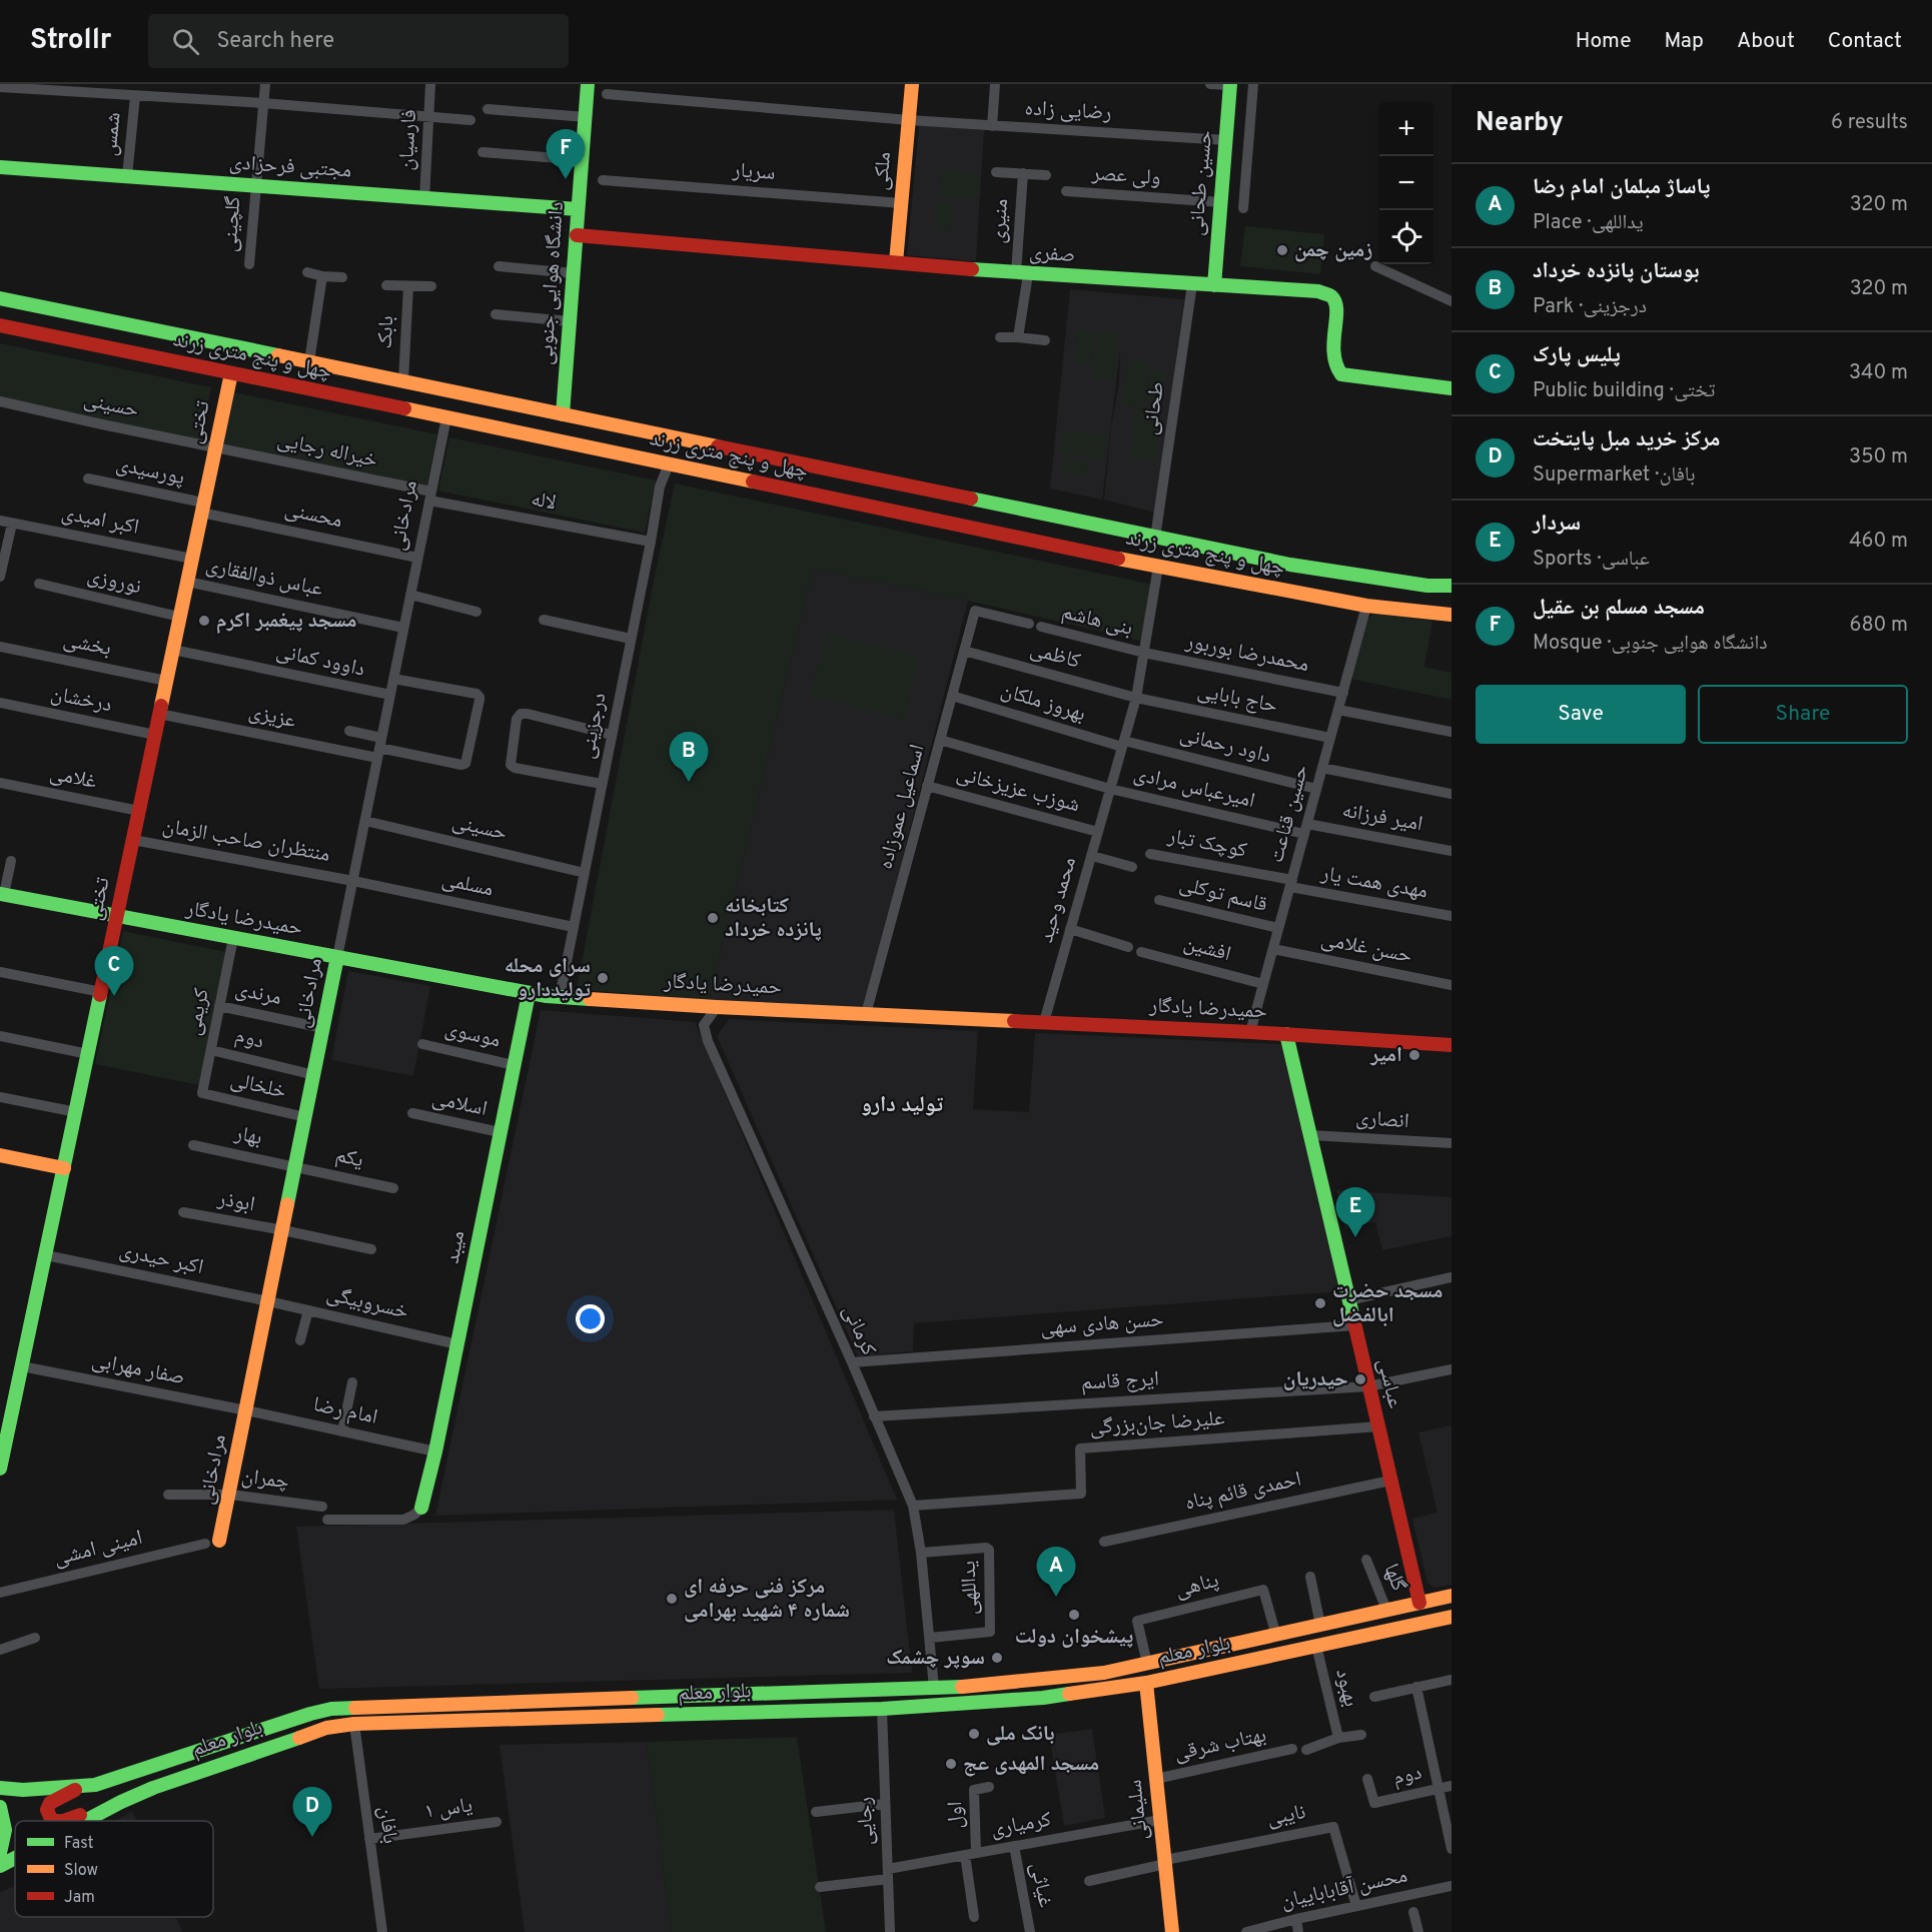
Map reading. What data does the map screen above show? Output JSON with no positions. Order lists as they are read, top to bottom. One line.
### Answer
{"streets":{"main road":["مجتبی فرحزادی","ملکی","حسین طحانی","صفری","دانشگاه هوایی جنوبی","چهل و پنج متری زرند","تختی","مرادخانی","حمیدرضا یادگار","میبد","عباسی","بلوار معلم","سلیمانی"],"street":["رضایی زاده","شمس","فارسیان","سریار","ولی عصر","منیری","گلچینی","بابک","حسینی","طحانی","خیراله رجایی","پورسیدی","لاله","محسنی","اکبر امیدی","عباس ذوالفقاری","نوروزی","بنی هاشم","بخشی","محمدرضا بوربور","کاظمی","داوود کمانی","حاج بابایی","درخشان","بهروز ملکان","عزیزی","درجزینی","داود رحمانی","غلامی","امیرعباس مرادی","شوزب عزیزخانی","اسماعیل عموزاده","حسین قناعت","امیر فرزانه","منتظران صاحب الزمان","کوچک تبار","مهدی همت یار","مسلمی","قاسم توکلی","محمد وحید","حسن غلامی","افشین","مرندی","کریمی","موسوی","دوم","خلخالی","اسلامی","انصاری","بهار","یکم","ابوذر","اکبر حیدری","خسروبیگی","حسن هادی سهی","کرمانی","صفار مهرابی","ایرج قاسم","امام رضا","علیرضا جان‌بزرگی","چمران","احمدی قائم پناه","امینی امشی","گلها","پناهی","یداللهی","بهبود","بهتاب شرقی","یاس ۱","اول","نایبی","رجایی","بافان","کرمیاری","غیاثی","محسن آقاباباییان"]},"crossings":[["رضایی زاده","ملکی"],["رضایی زاده","حسین طحانی"],["شمس","مجتبی فرحزادی"],["فارسیان","مجتبی فرحزادی"],["مجتبی فرحزادی","گلچینی"],["مجتبی فرحزادی","دانشگاه هوایی جنوبی"],["ملکی","سریار"],["ملکی","صفری"],["ولی عصر","حسین طحانی"],["حسین طحانی","صفری"],["منیری","صفری"],["صفری","دانشگاه هوایی جنوبی"],["صفری","طحانی"],["دانشگاه هوایی جنوبی","چهل و پنج متری زرند"],["بابک","چهل و پنج متری زرند"],["چهل و پنج متری زرند","طحانی"],["چهل و پنج متری زرند","تختی"],["چهل و پنج متری زرند","مرادخانی"],["چهل و پنج متری زرند","درجزینی"],["چهل و پنج متری زرند","حسین قناعت"],["چهل و پنج متری زرند","محمد وحید"],["حسینی","تختی"],["حسینی","خیراله رجایی"],["حسینی","مرادخانی"],["حسینی","درجزینی"],["تختی","خیراله رجایی"],["تختی","پورسیدی"],["تختی","محسنی"],["تختی","اکبر امیدی"],["تختی","عباس ذوالفقاری"],["تختی","نوروزی"],["تختی","بخشی"],["تختی","داوود کمانی"],["تختی","درخشان"],["تختی","عزیزی"],["تختی","غلامی"],["تختی","منتظران صاحب الزمان"],["تختی","حمیدرضا یادگار"],["تختی","اکبر حیدری"],["تختی","صفار مهرابی"],["خیراله رجایی","لاله"],["خیراله رجایی","مرادخانی"],["پورسیدی","محسنی"],["لاله","مرادخانی"],["لاله","درجزینی"],["محسنی","مرادخانی"],["مرادخانی","عباس ذوالفقاری"],["مرادخانی","داوود کمانی"],["مرادخانی","عزیزی"],["مرادخانی","منتظران صاحب الزمان"],["مرادخانی","مسلمی"],["مرادخانی","حمیدرضا یادگار"],["مرادخانی","مرندی"],["مرادخانی","دوم"],["مرادخانی","خلخالی"],["مرادخانی","بهار"],["مرادخانی","یکم"],["مرادخانی","ابوذر"],["مرادخانی","اکبر حیدری"],["مرادخانی","خسروبیگی"],["مرادخانی","صفار مهرابی"],["مرادخانی","امام رضا"],["مرادخانی","چمران"],["مرادخانی","امینی امشی"],["بنی هاشم","محمدرضا بوربور"],["بنی هاشم","اسماعیل عموزاده"],["بنی هاشم","محمد وحید"],["محمدرضا بوربور","حسین قناعت"],["محمدرضا بوربور","محمد وحید"],["کاظمی","حاج بابایی"],["کاظمی","اسماعیل عموزاده"],["کاظمی","محمد وحید"],["حاج بابایی","حسین قناعت"],["حاج بابایی","محمد وحید"],["بهروز ملکان","داود رحمانی"],["بهروز ملکان","اسماعیل عموزاده"],["بهروز ملکان","محمد وحید"],["درجزینی","مسلمی"],["درجزینی","حمیدرضا یادگار"],["داود رحمانی","حسین قناعت"],["داود رحمانی","محمد وحید"],["امیرعباس مرادی","حسین قناعت"],["امیرعباس مرادی","امیر فرزانه"],["امیرعباس مرادی","محمد وحید"],["شوزب عزیزخانی","اسماعیل عموزاده"],["شوزب عزیزخانی","محمد وحید"],["اسماعیل عموزاده","حمیدرضا یادگار"],["حسین قناعت","امیر فرزانه"],["حسین قناعت","کوچک تبار"],["حسین قناعت","مهدی همت یار"],["حسین قناعت","قاسم توکلی"],["حسین قناعت","حمیدرضا یادگار"],["حسین قناعت","حسن غلامی"],["حسین قناعت","افشین"],["منتظران صاحب الزمان","مسلمی"],["کوچک تبار","مهدی همت یار"],["محمد وحید","حمیدرضا یادگار"],["حمیدرضا یادگار","کریمی"],["حمیدرضا یادگار","میبد"],["حمیدرضا یادگار","کرمانی"],["حمیدرضا یادگار","عباسی"],["مرندی","کریمی"],["کریمی","دوم"],["کریمی","خلخالی"],["موسوی","میبد"],["اسلامی","میبد"],["انصاری","عباسی"],["بهار","یکم"],["میبد","خسروبیگی"],["میبد","امام رضا"],["اکبر حیدری","خسروبیگی"],["حسن هادی سهی","کرمانی"],["حسن هادی سهی","عباسی"],["کرمانی","ایرج قاسم"],["کرمانی","علیرضا جان‌بزرگی"],["کرمانی","یداللهی"],["کرمانی","بلوار معلم"],["صفار مهرابی","امام رضا"],["ایرج قاسم","عباسی"],["عباسی","علیرضا جان‌بزرگی"],["عباسی","احمدی قائم پناه"],["عباسی","بلوار معلم"],["گلها","بلوار معلم"],["پناهی","بلوار معلم"],["بلوار معلم","بهبود"],["بلوار معلم","سلیمانی"],["بلوار معلم","رجایی"],["بلوار معلم","بافان"],["بهتاب شرقی","سلیمانی"],["یاس ۱","بافان"],["سلیمانی","نایبی"],["سلیمانی","کرمیاری"],["اول","کرمیاری"],["نایبی","محسن آقاباباییان"],["رجایی","کرمیاری"],["کرمیاری","غیاثی"]],"districts":["تولید دارو"],"places":["زمین چمن","مسجد پیغمبر اکرم","کتابخانه پانزده خرداد","سرای محله تولیددارو","امیر","مسجد حضرت ابالفضل","حیدریان","مرکز فنی حرفه ای شماره ۴ شهید بهرامی","پیشخوان دولت","سوپر چشمک","بانک ملی","مسجد المهدی عج"],"legend":["Fast","Slow","Jam"],"page":{"header":"Strollr","search":"Search here","nav":["Home","Map","About","Contact"],"heading":["Nearby","6 results"],"map_buttons":["+","−"],"pins":["F","B","C","E","A","D"],"list":[{"mark":"A","name":"پاساژ مبلمان امام رضا","note":"Place · یداللهی","value":"320 m"},{"mark":"B","name":"بوستان پانزده خرداد","note":"Park · درجزینی","value":"320 m"},{"mark":"C","name":"پلیس پارک","note":"Public building · تختی","value":"340 m"},{"mark":"D","name":"مرکز خرید مبل پایتخت","note":"Supermarket · بافان","value":"350 m"},{"mark":"E","name":"سردار","note":"Sports · عباسی","value":"460 m"},{"mark":"F","name":"مسجد مسلم بن عقیل","note":"Mosque · دانشگاه هوایی جنوبی","value":"680 m"}],"buttons":["Save","Share"]}}
